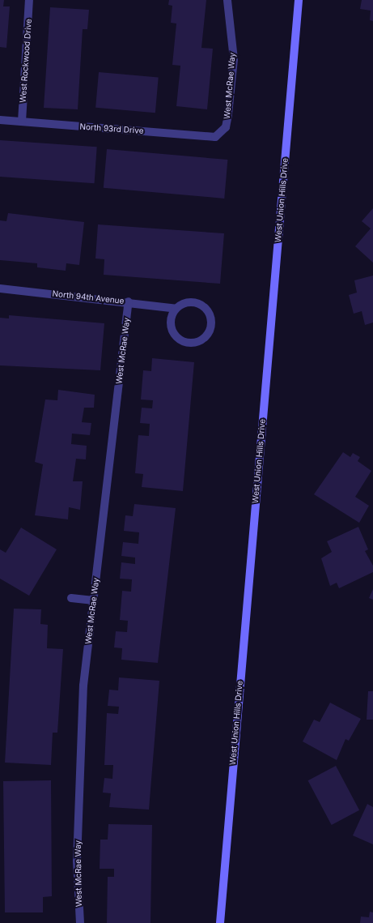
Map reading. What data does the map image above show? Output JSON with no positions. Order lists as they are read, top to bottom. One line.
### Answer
{"streets":{"main road":["West Union Hills Drive"],"street":["West Rockwood Drive","West McRae Way","North 93rd Drive","North 94th Avenue"]},"crossings":[["West Rockwood Drive","North 93rd Drive"],["West McRae Way","North 93rd Drive"],["West McRae Way","North 94th Avenue"]]}
